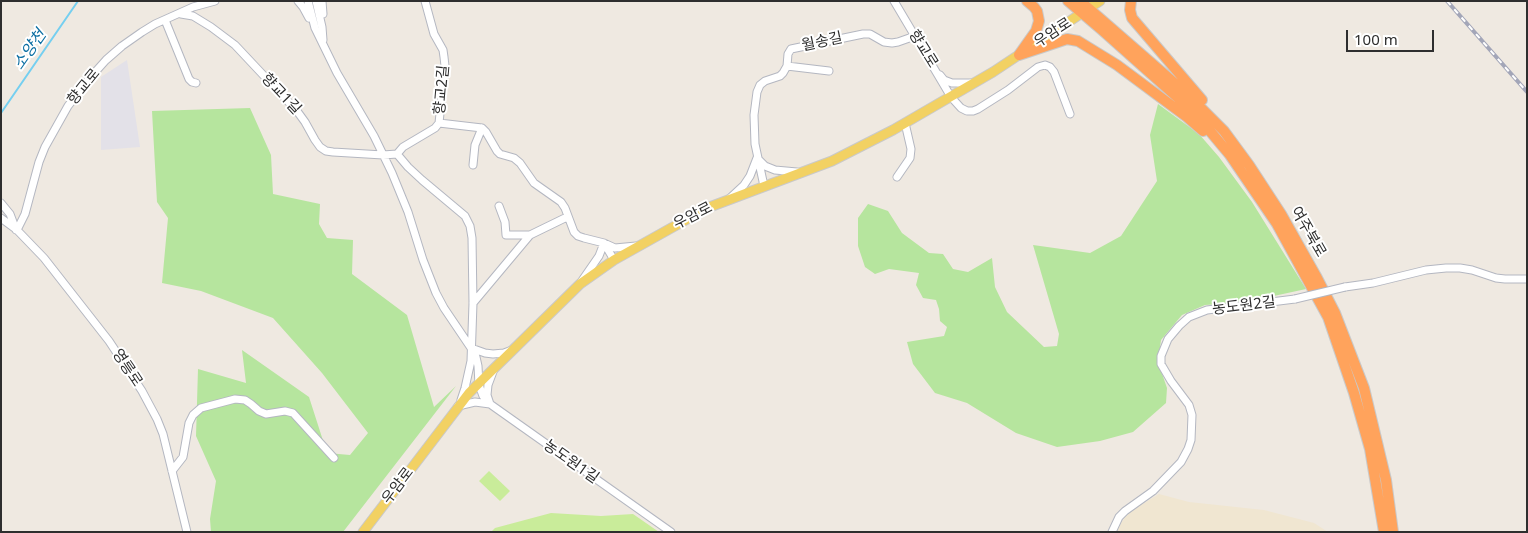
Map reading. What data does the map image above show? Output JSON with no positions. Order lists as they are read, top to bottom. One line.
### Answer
{"streets":{"highway":["여주북로"],"main road":["우암로"],"street":["월송길","향교로","향교2길","향교1길","농도원2길","영릉로","농도원1길"]},"crossings":[["우암로","월송길"],["우암로","향교로"],["우암로","여주북로"],["우암로","농도원1길"],["월송길","향교로"],["향교로","향교1길"],["향교로","영릉로"]],"water":["소양천"],"scale_bar":"100 m"}
